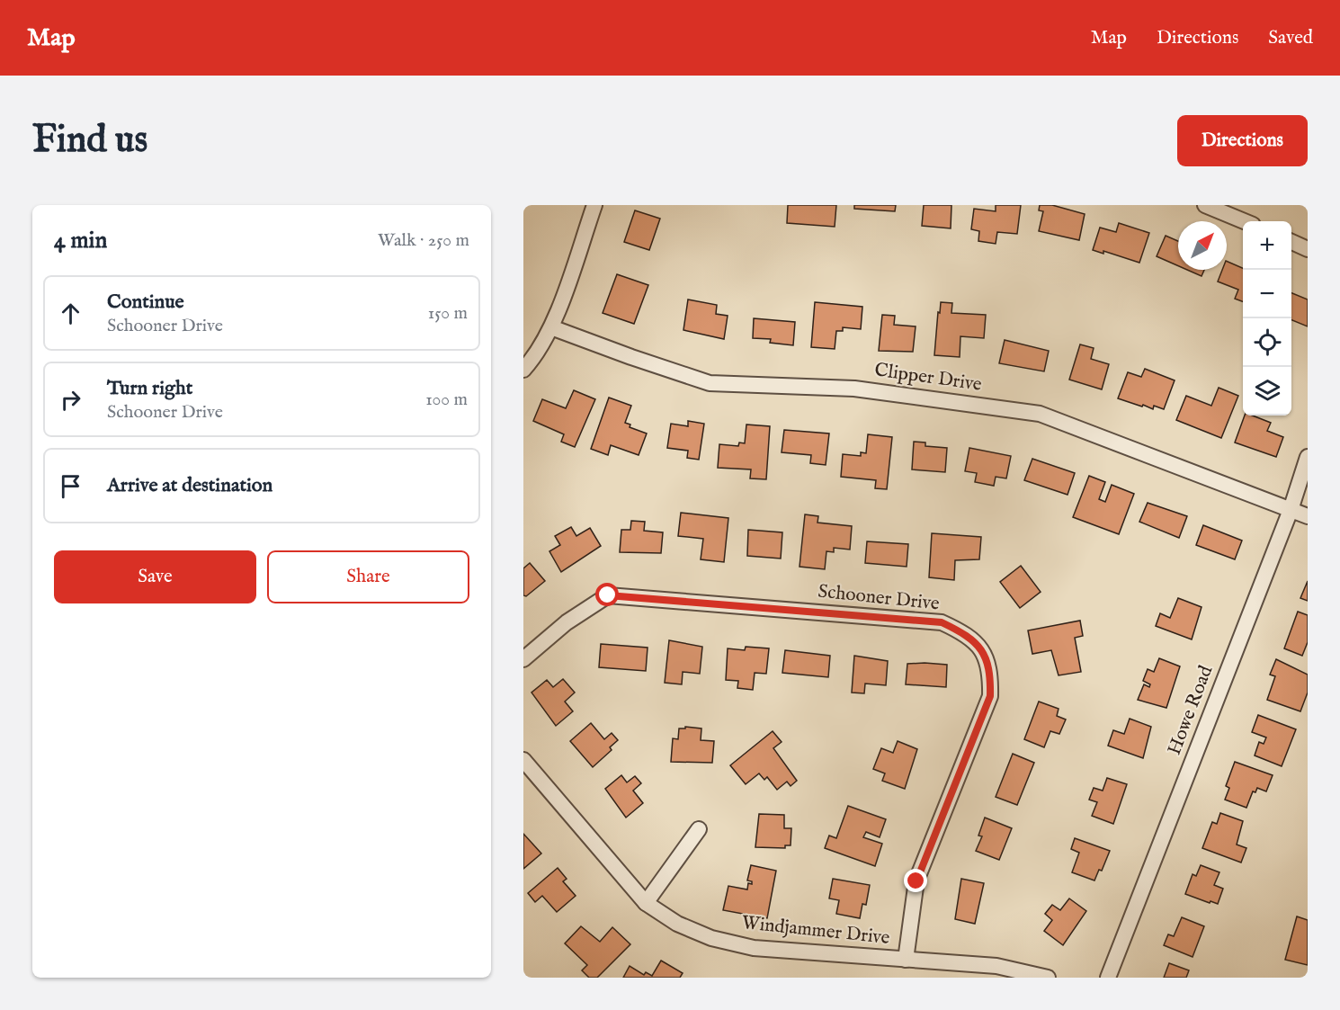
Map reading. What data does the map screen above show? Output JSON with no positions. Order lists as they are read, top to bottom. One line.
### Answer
{"streets":{"street":["Clipper Drive","Schooner Drive","Howe Road","Windjammer Drive"]},"crossings":[["Clipper Drive","Howe Road"],["Schooner Drive","Windjammer Drive"]],"north":"top right","page":{"header":"Map","nav":["Map","Directions","Saved"],"buttons":["Directions",["Save","Share"]],"title":"Find us","heading":["4 min","Walk · 250 m"],"map_buttons":["+","−"],"list":[["Continue","Schooner Drive","150 m"],["Turn right","Schooner Drive","100 m"],"Arrive at destination"]}}
